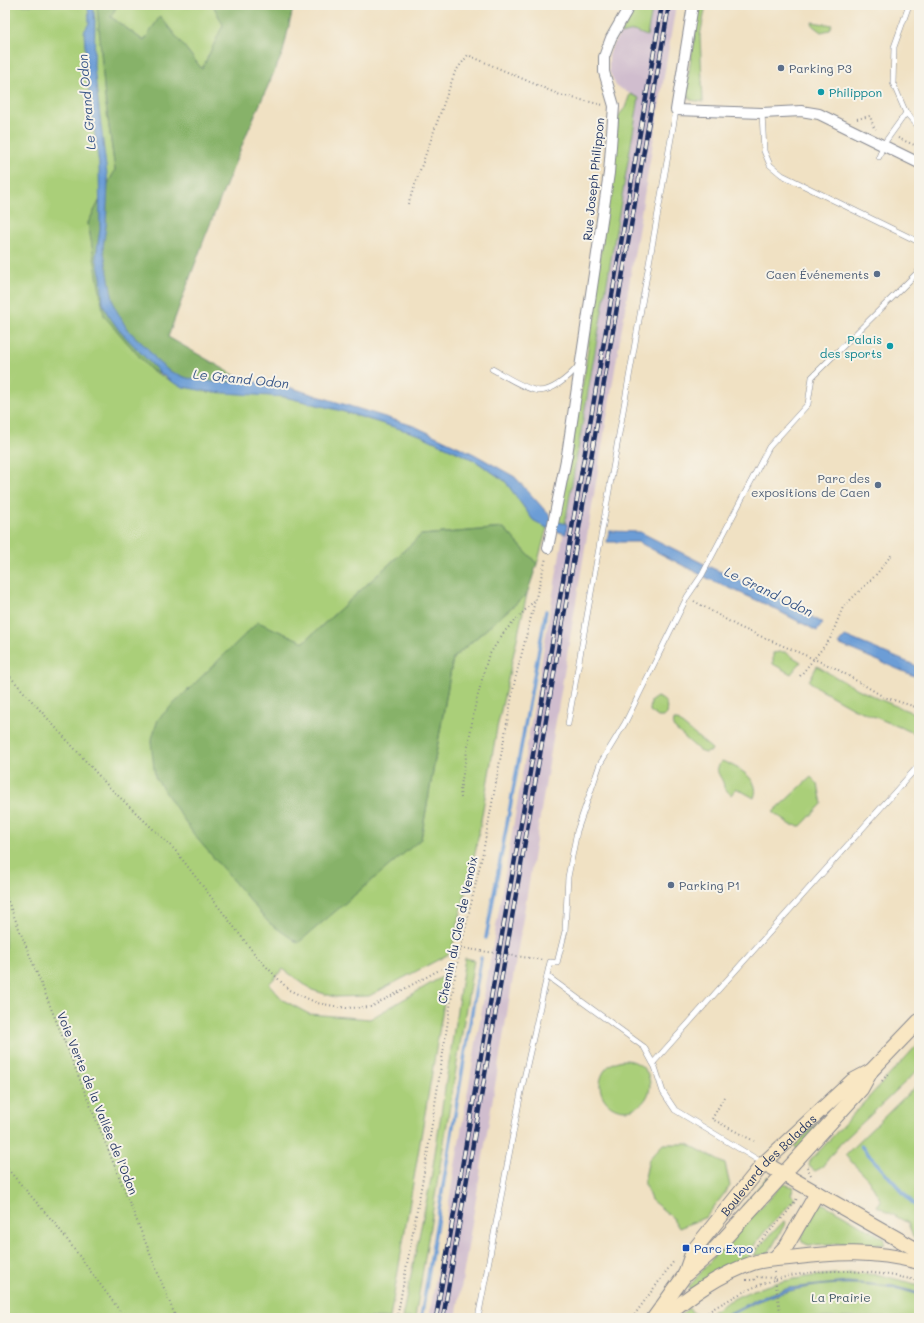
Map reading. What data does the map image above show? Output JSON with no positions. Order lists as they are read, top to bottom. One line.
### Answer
{"streets":{"main road":["Boulevard des Baladas"],"street":["Rue Joseph Philippon"],"path":["Chemin du Clos de Venoix","Voie Verte de la Vallée de l'Odon"]},"crossings":[["Rue Joseph Philippon","Chemin du Clos de Venoix"]],"water":["Le Grand Odon"],"parks":["La Prairie"],"places":{"other":["Parking P3","Philippon","Caen Événements","Palais des sports","Parc des expositions de Caen","Parking P1"],"transit":["Parc Expo"]}}
